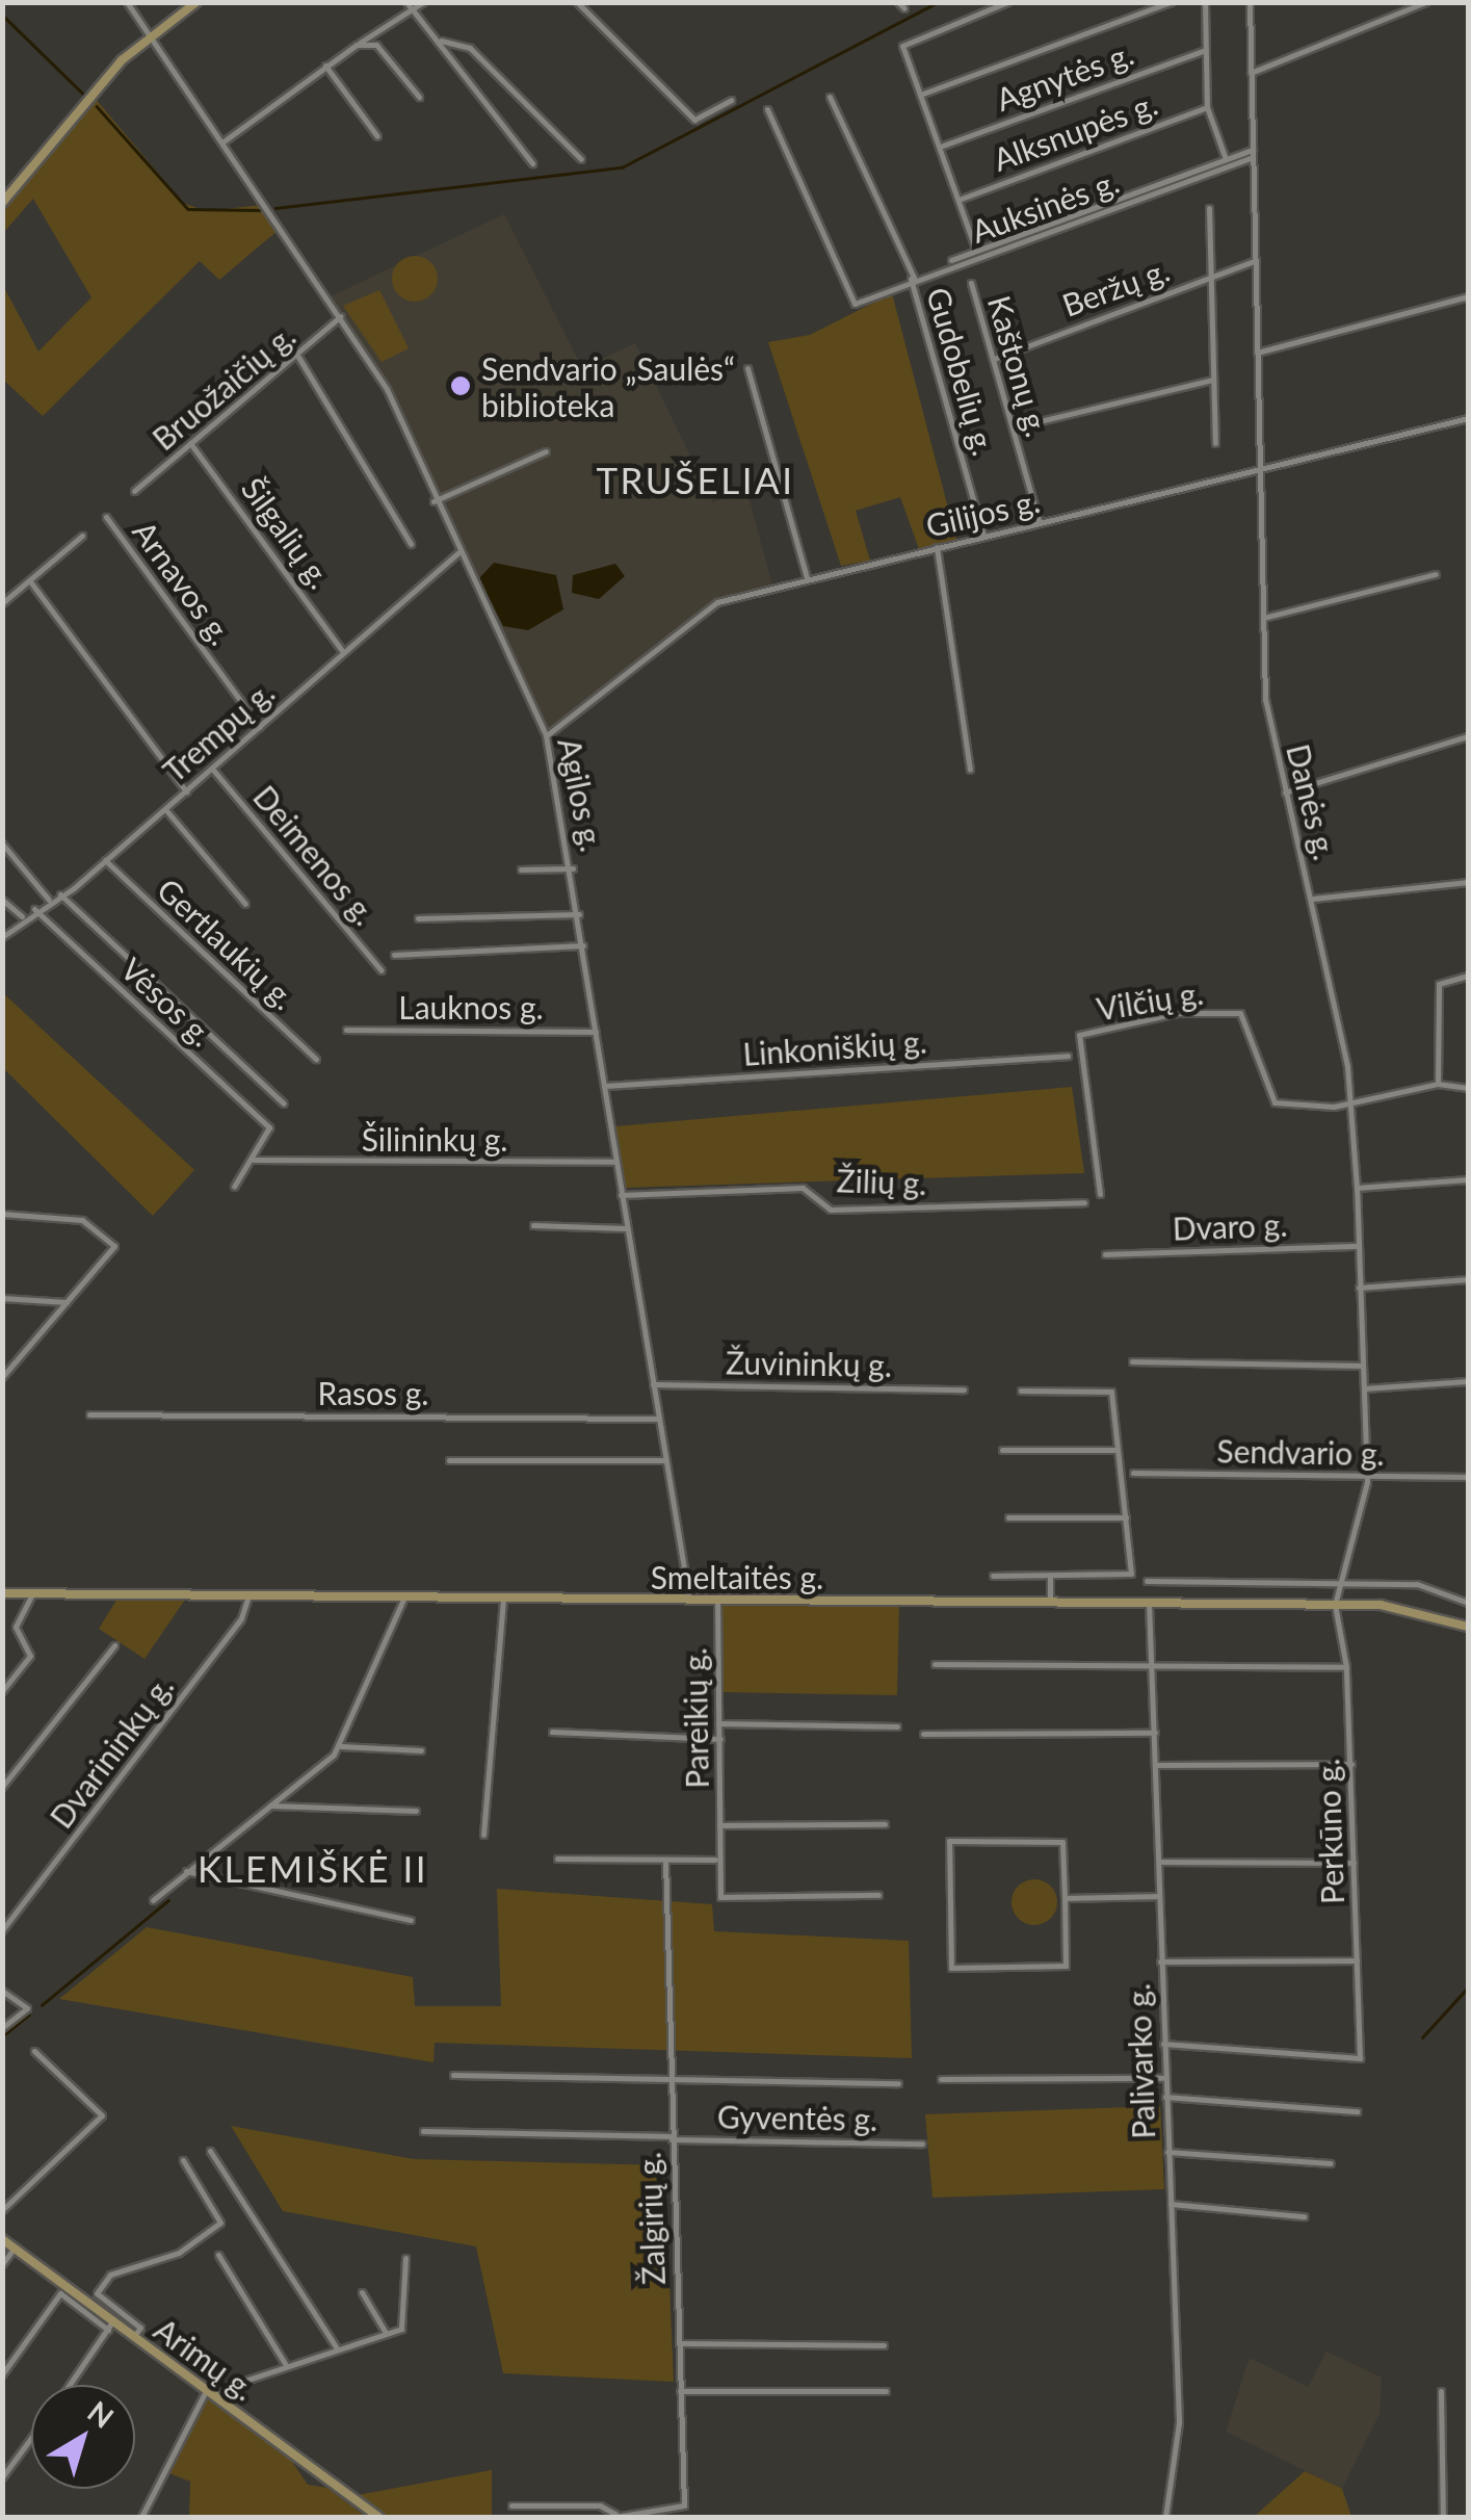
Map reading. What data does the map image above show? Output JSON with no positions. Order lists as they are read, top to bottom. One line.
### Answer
{"streets":{"main road":["Smeltaitės g.","Arimų g."],"street":["Agnytės g.","Alksnupės g.","Auksinės g.","Beržų g.","Kaštonų g.","Gudobelių g.","Bruožaičių g.","Gilijos g.","Šilgalių g.","Arnavos g.","Trempų g.","Agilos g.","Danės g.","Deimenos g.","Gertlaukių g.","Vilčių g.","Vėsos g.","Lauknos g.","Linkoniškių g.","Šilininkų g.","Žilių g.","Dvaro g.","Žuvininkų g.","Rasos g.","Sendvario g.","Pareikių g.","Dvarininkų g.","Perkūno g.","Palivarko g.","Gyventės g.","Žalgirių g."]},"crossings":[["Auksinės g.","Gudobelių g."],["Auksinės g.","Danės g."],["Beržų g.","Kaštonų g."],["Beržų g.","Danės g."],["Kaštonų g.","Gilijos g."],["Gudobelių g.","Gilijos g."],["Bruožaičių g.","Šilgalių g."],["Bruožaičių g.","Agilos g."],["Gilijos g.","Agilos g."],["Gilijos g.","Danės g."],["Šilgalių g.","Trempų g."],["Arnavos g.","Trempų g."],["Trempų g.","Agilos g."],["Trempų g.","Deimenos g."],["Trempų g.","Gertlaukių g."],["Trempų g.","Vėsos g."],["Agilos g.","Lauknos g."],["Agilos g.","Linkoniškių g."],["Agilos g.","Šilininkų g."],["Agilos g.","Žilių g."],["Agilos g.","Žuvininkų g."],["Agilos g.","Rasos g."],["Agilos g.","Smeltaitės g."],["Danės g.","Vilčių g."],["Danės g.","Dvaro g."],["Danės g.","Sendvario g."],["Danės g.","Smeltaitės g."],["Danės g.","Perkūno g."],["Vėsos g.","Šilininkų g."],["Smeltaitės g.","Pareikių g."],["Smeltaitės g.","Dvarininkų g."],["Smeltaitės g.","Perkūno g."],["Smeltaitės g.","Palivarko g."],["Perkūno g.","Palivarko g."],["Gyventės g.","Žalgirių g."]],"districts":["TRUŠELIAI","KLEMIŠKĖ II"],"places":["Sendvario „Saulės“ biblioteka"],"north":"top right"}
